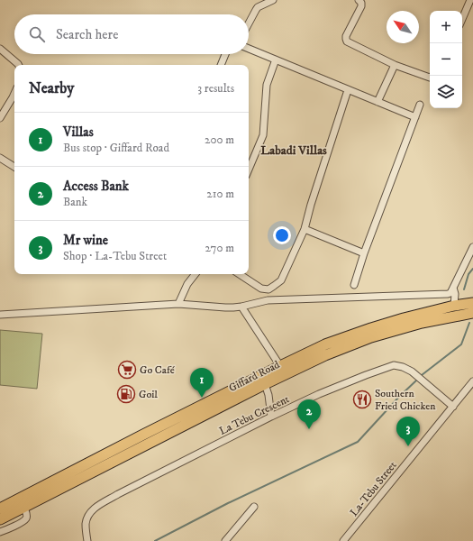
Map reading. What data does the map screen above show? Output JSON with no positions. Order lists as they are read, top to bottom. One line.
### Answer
{"streets":{"main road":["Giffard Road"],"street":["La Tebu Crescent","La-Tebu Street"]},"crossings":[["La Tebu Crescent","La-Tebu Street"]],"districts":["Labadi Villas"],"places":{"supermarket":["Go Café"],"fuel station":["Goil"],"restaurant":["Southern Fried Chicken"]},"north":"top left","page":{"map_buttons":["+","−"],"search":"Search here","heading":["Nearby","3 results"],"list":[{"mark":"1","name":"Villas","note":"Bus stop · Giffard Road","value":"200 m"},{"mark":"2","name":"Access Bank","note":"Bank","value":"210 m"},{"mark":"3","name":"Mr wine","note":"Shop · La-Tebu Street","value":"270 m"}],"pins":["1","2","3"]}}
